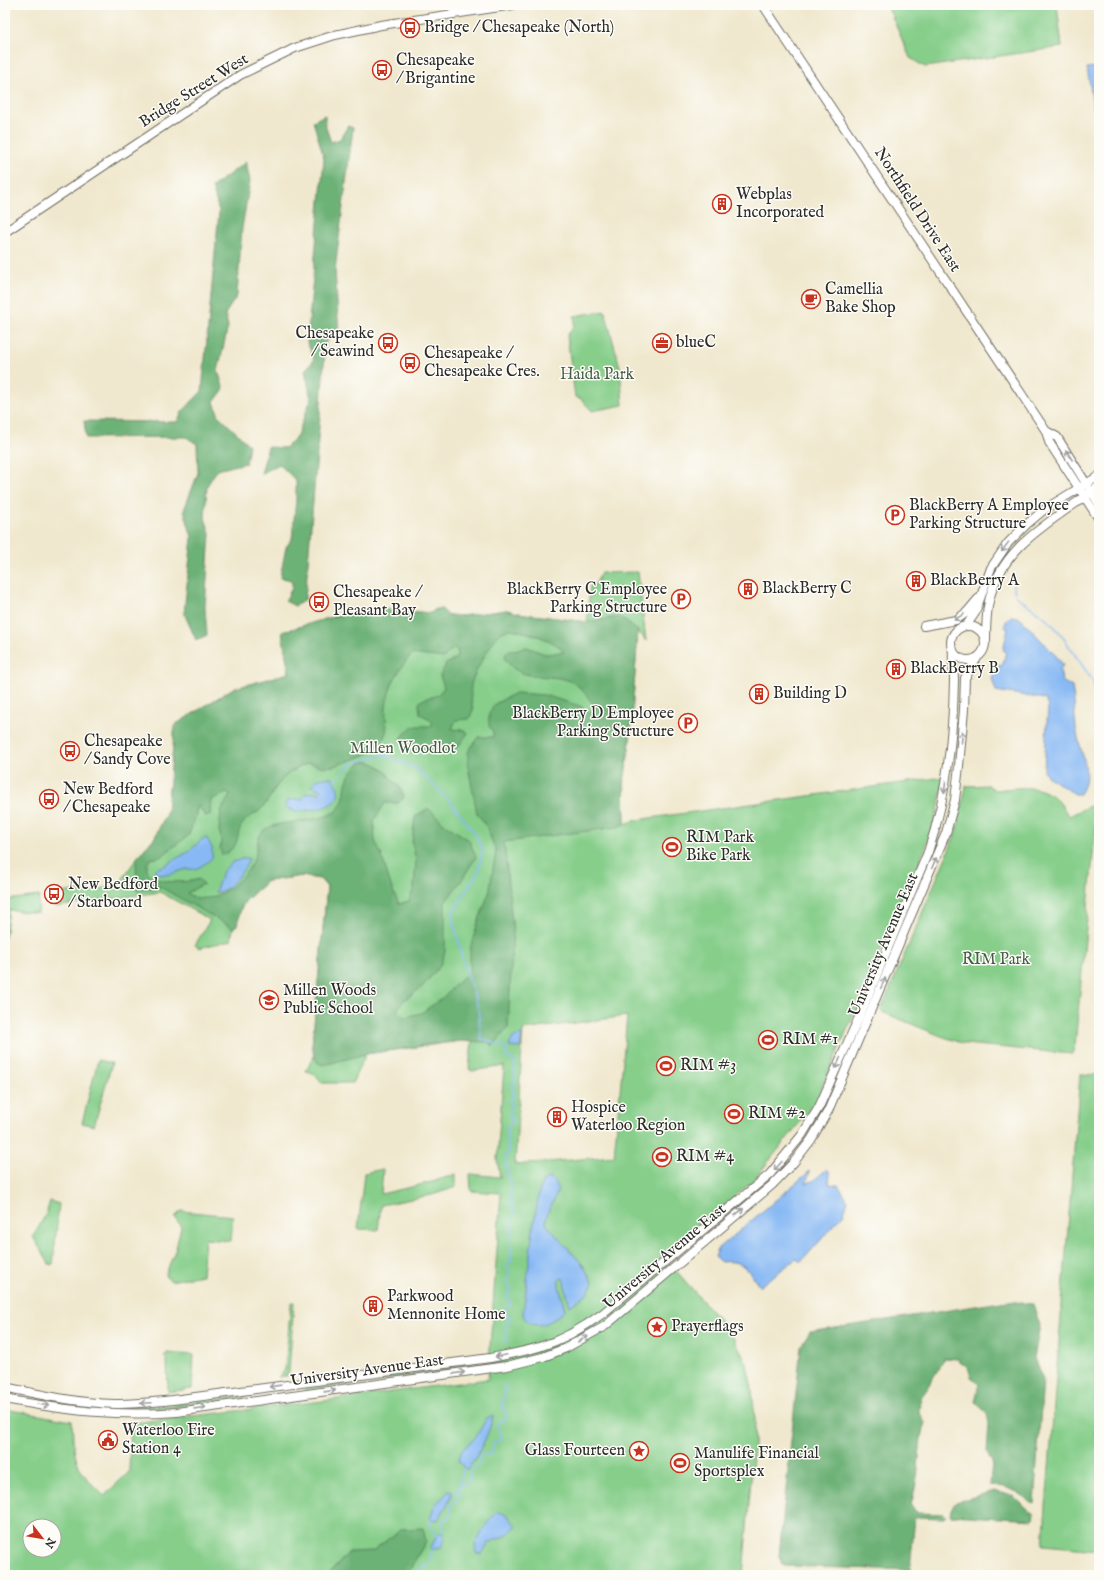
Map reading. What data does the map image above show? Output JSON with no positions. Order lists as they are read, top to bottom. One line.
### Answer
{"streets":{"main road":["Bridge Street West","Northfield Drive East","University Avenue East"]},"parks":["Haida Park","Millen Woodlot","RIM Park"],"places":{"bus stop":["Bridge / Chesapeake (North)","Chesapeake / Brigantine","Chesapeake / Seawind","Chesapeake / Chesapeake Cres.","Chesapeake / Pleasant Bay","Chesapeake / Sandy Cove","New Bedford / Chesapeake","New Bedford / Starboard"],"building":["Webplas Incorporated","BlackBerry A","BlackBerry C","BlackBerry B","Building D","Hospice Waterloo Region","Parkwood Mennonite Home"],"cafe":["Camellia Bake Shop"],"office":["blueC"],"parking":["BlackBerry A Employee Parking Structure","BlackBerry C Employee Parking Structure","BlackBerry D Employee Parking Structure"],"sports":["RIM Park Bike Park","RIM #1","RIM #3","RIM #2","RIM #4","Manulife Financial Sportsplex"],"school or university":["Millen Woods Public School"],"place":["Prayerflags","Glass Fourteen"],"public building":["Waterloo Fire Station 4"]},"north":"bottom right"}
